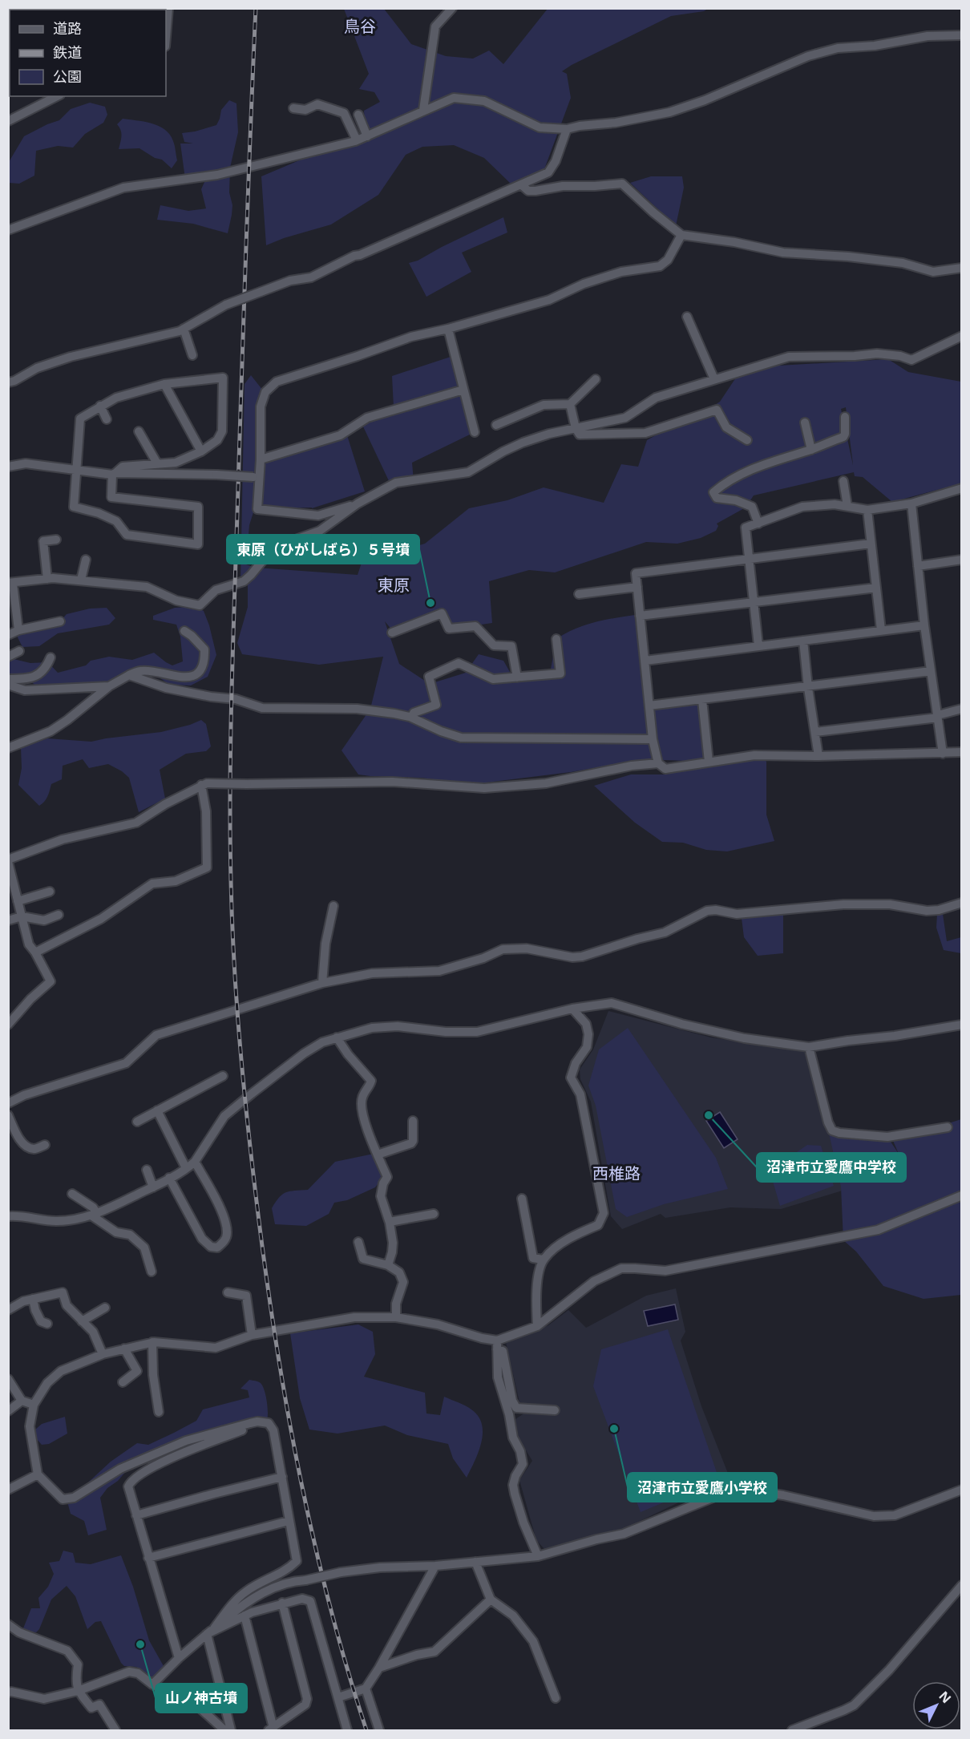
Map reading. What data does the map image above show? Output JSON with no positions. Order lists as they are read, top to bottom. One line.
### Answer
{"districts":["鳥谷","東原","西椎路"],"places":["東原（ひがしばら）５号墳","沼津市立愛鷹中学校","沼津市立愛鷹小学校","山ノ神古墳"],"legend":["道路","鉄道","公園"],"north":"top right"}
